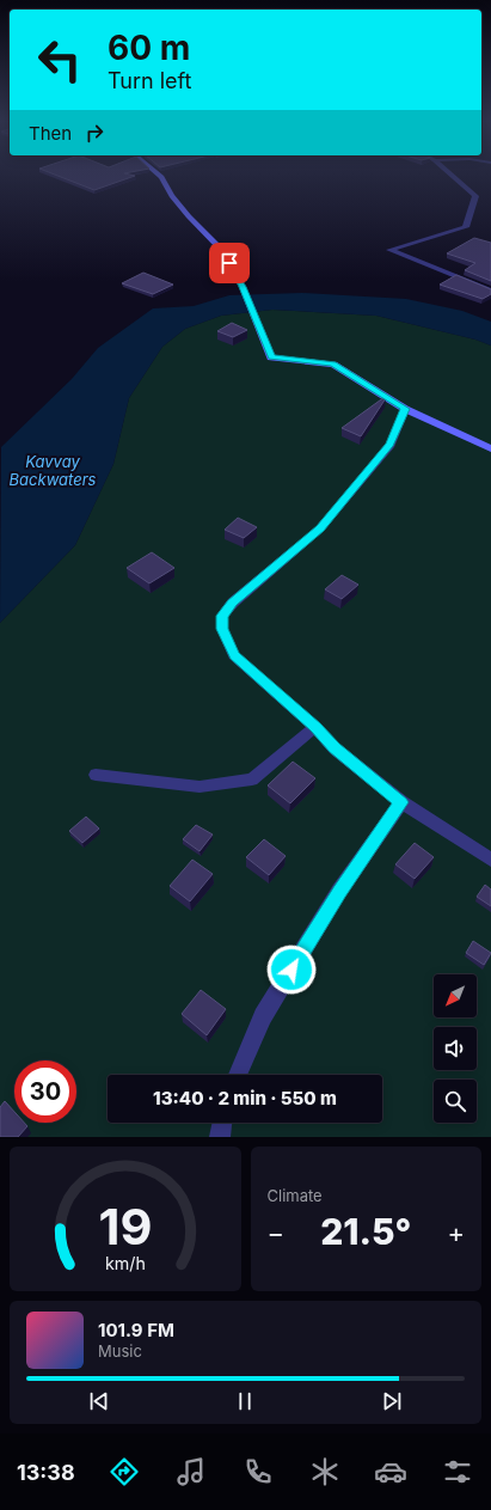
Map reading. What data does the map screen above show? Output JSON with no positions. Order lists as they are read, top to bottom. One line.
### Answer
{"water":["Kavvay Backwaters"],"north":"bottom left","page":{"turn":["60 m","Turn left"],"then":"Then","limit":"30","trip":"13:40 · 2 min · 550 m","tile":"Climate","heat":["−","21.5°","+"],"song":["101.9 FM","Music"],"tabs":"13:38","gauge":["19","km/h"]}}
